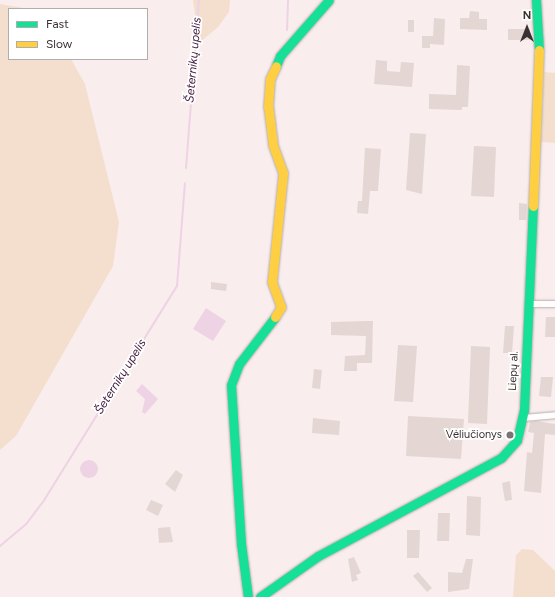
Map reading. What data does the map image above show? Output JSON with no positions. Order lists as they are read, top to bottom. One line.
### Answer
{"streets":{"street":["Liepų al."]},"water":["Šeternikų upelis"],"places":["Vėliučionys"],"legend":["Fast","Slow"],"north":"top"}
